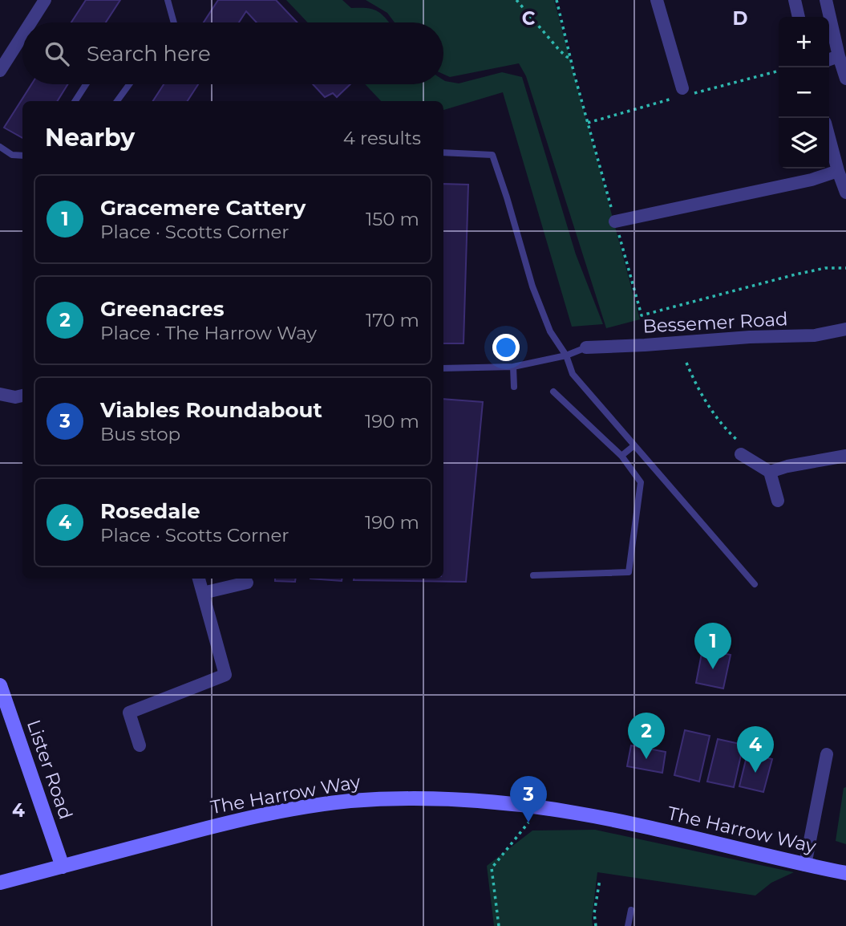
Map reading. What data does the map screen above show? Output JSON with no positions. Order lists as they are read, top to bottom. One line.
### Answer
{"streets":{"street":["Bessemer Road","Lister Road","The Harrow Way"]},"crossings":[["Lister Road","The Harrow Way"]],"page":{"map_buttons":["+","−"],"search":"Search here","heading":["Nearby","4 results"],"list":[{"mark":"1","name":"Gracemere Cattery","note":"Place · Scotts Corner","value":"150 m"},{"mark":"2","name":"Greenacres","note":"Place · The Harrow Way","value":"170 m"},{"mark":"3","name":"Viables Roundabout","note":"Bus stop","value":"190 m"},{"mark":"4","name":"Rosedale","note":"Place · Scotts Corner","value":"190 m"}],"pins":["1","2","4","3"]},"grid":{"columns":["C","D"],"rows":["4"]}}
